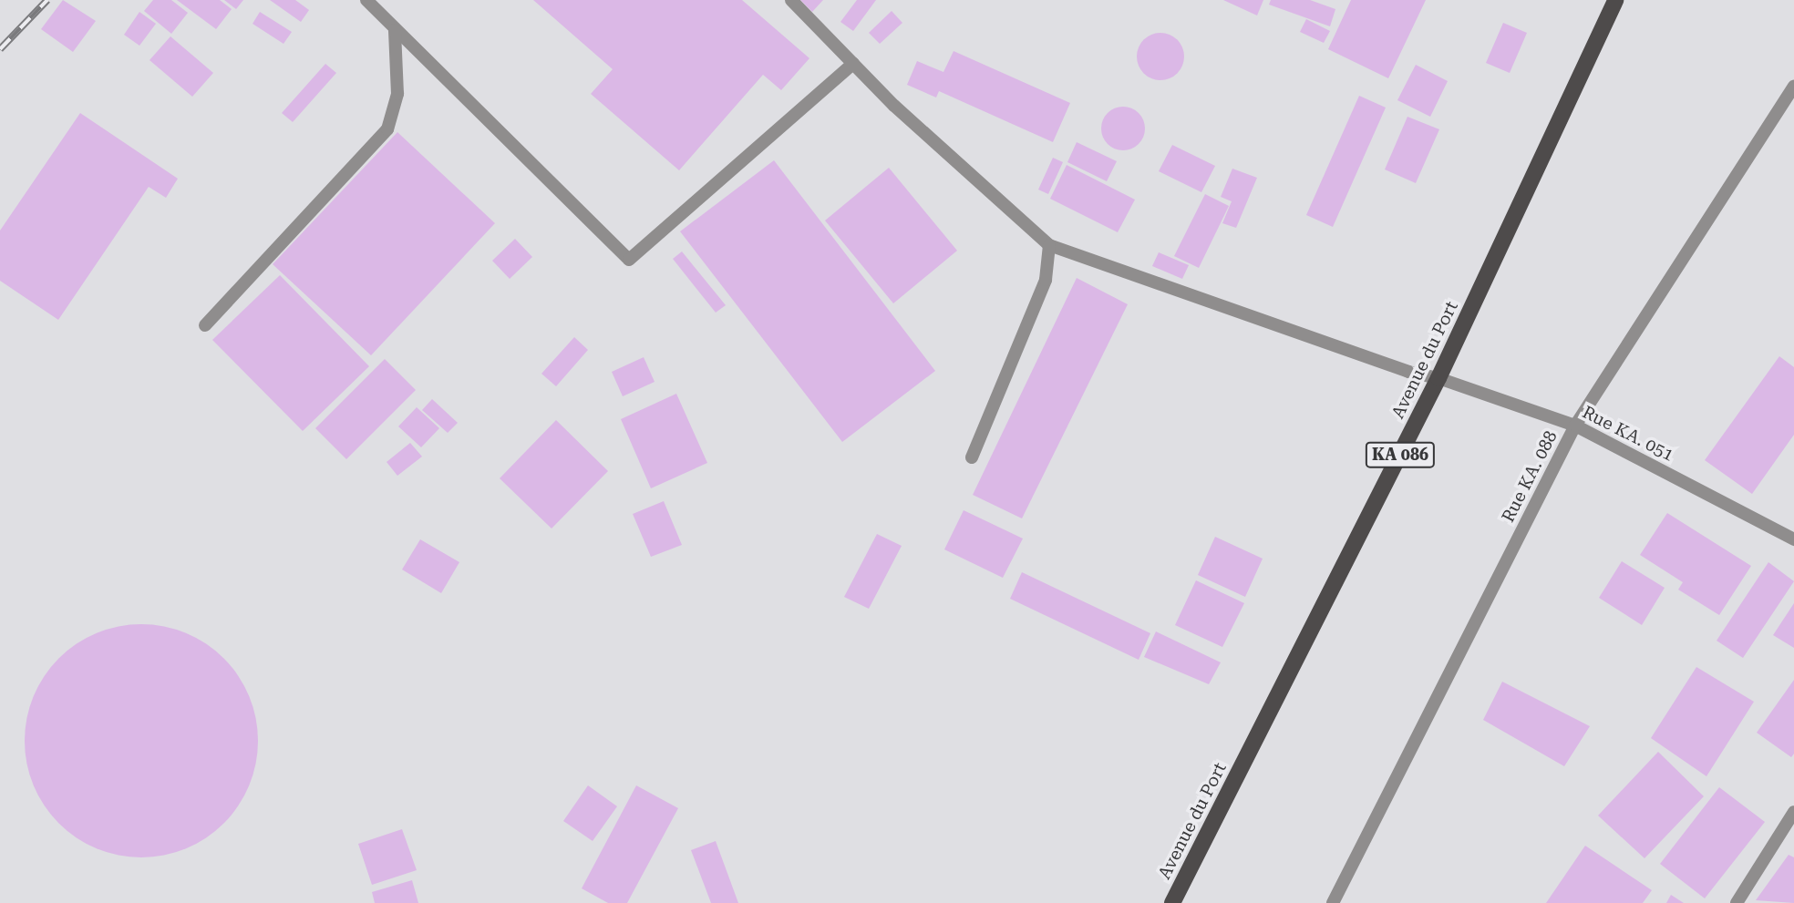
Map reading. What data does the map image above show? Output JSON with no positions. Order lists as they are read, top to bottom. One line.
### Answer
{"streets":{"main road":["Avenue du Port","KA 086"],"street":["Rue KA. 051","Rue KA. 088"]},"crossings":[["Avenue du Port","Rue KA. 051"],["Rue KA. 051","Rue KA. 088"]]}
